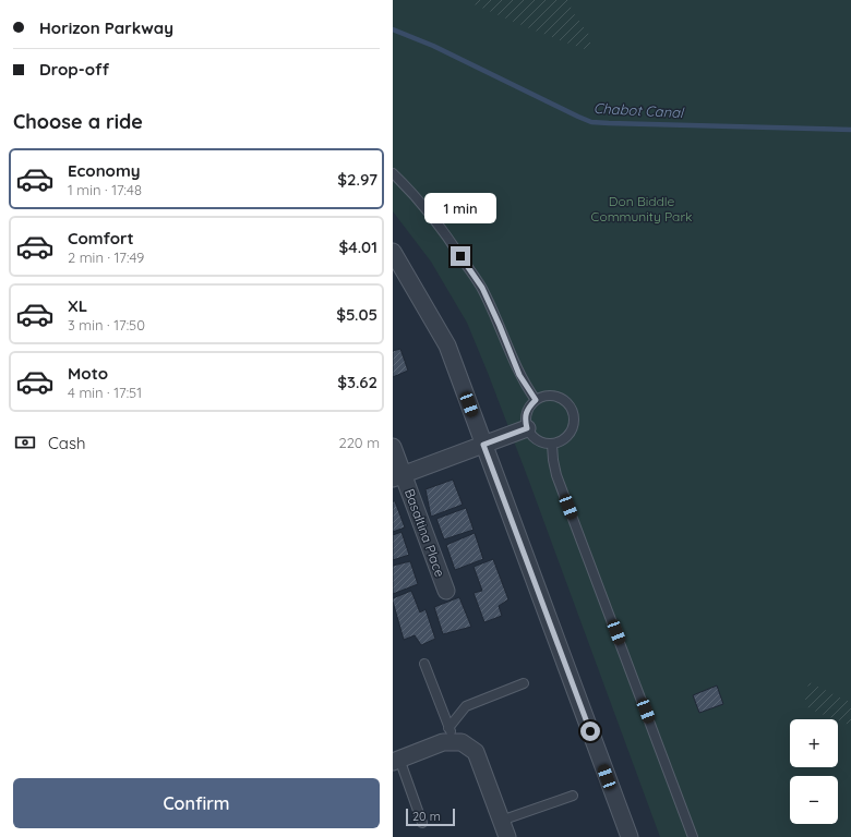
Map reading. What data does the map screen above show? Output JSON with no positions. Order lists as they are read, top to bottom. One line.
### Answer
{"streets":{"street":["Basaltina Place"]},"water":["Chabot Canal"],"parks":["Don Biddle Community Park"],"scale_bar":"20 m","page":{"banner":["Horizon Parkway","Drop-off"],"heading":"Choose a ride","list":[{"name":"Economy","note":"1 min · 17:48","value":"$2.97"},{"name":"Comfort","note":"2 min · 17:49","value":"$4.01"},{"name":"XL","note":"3 min · 17:50","value":"$5.05"},{"name":"Moto","note":"4 min · 17:51","value":"$3.62"}],"bubble":"1 min","pay":["Cash","220 m"],"map_buttons":["+","−"],"buttons":"Confirm","scale":"20 m"}}
